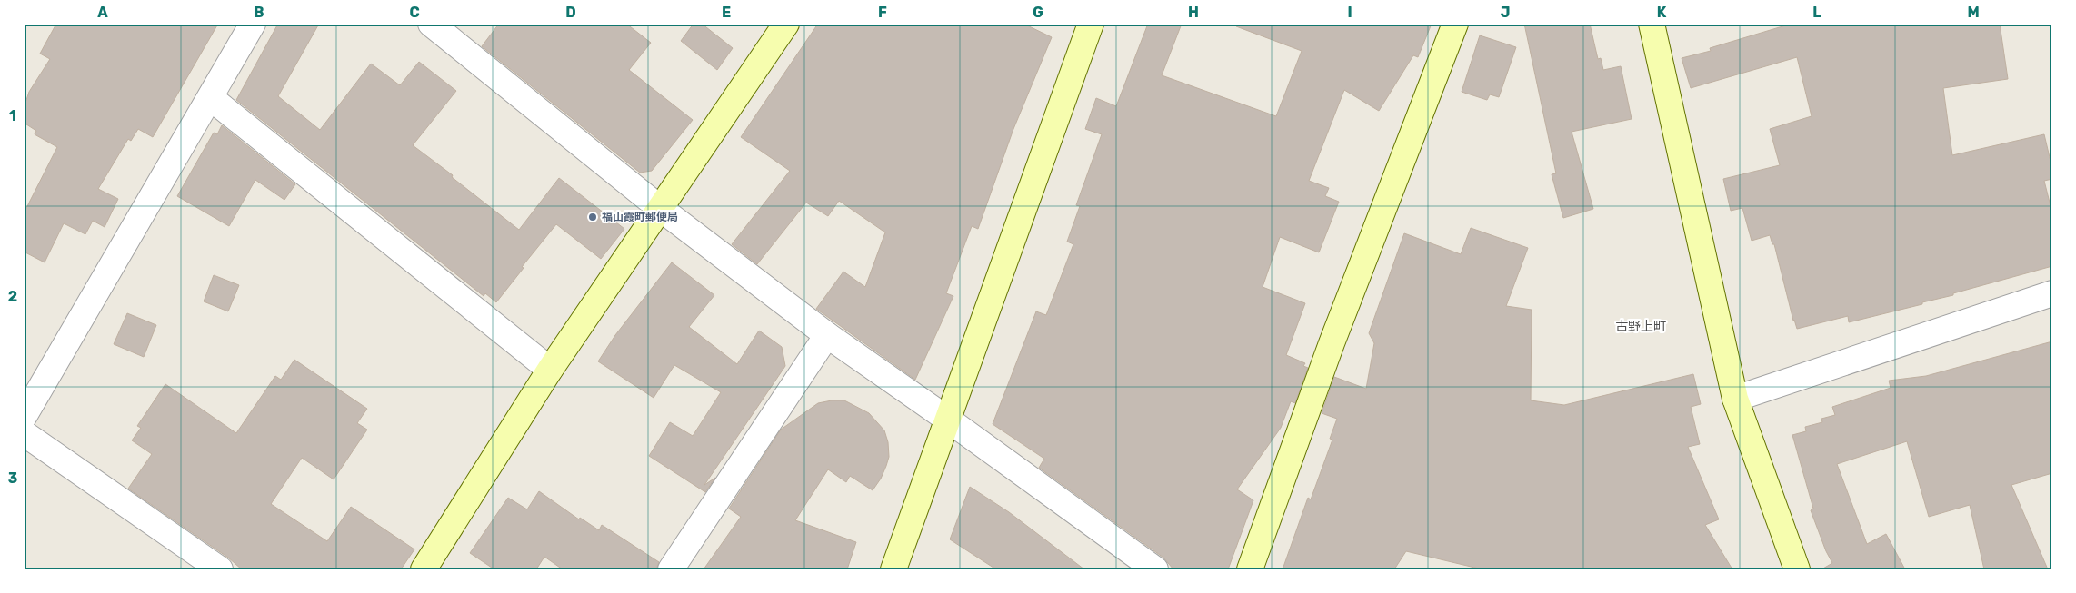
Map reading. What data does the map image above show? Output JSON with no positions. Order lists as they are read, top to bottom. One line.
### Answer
{"districts":["古野上町"],"places":["福山霞町郵便局"],"grid":{"columns":["A","B","C","D","E","F","G","H","I","J","K","L","M"],"rows":["1","2","3"]}}
